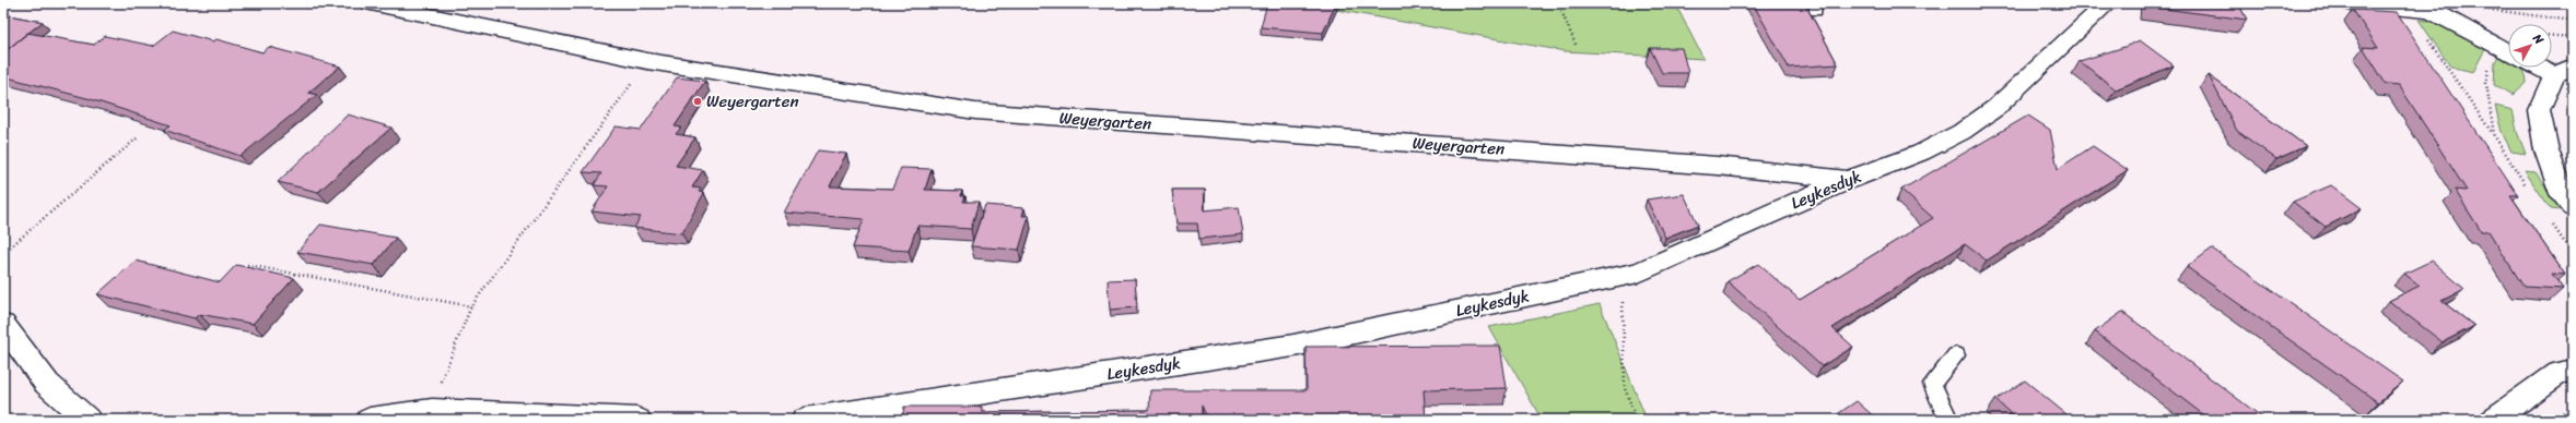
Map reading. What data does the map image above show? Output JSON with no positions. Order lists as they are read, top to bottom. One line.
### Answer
{"streets":{"street":["Weyergarten","Leykesdyk"]},"crossings":[["Weyergarten","Leykesdyk"]],"places":["Weyergarten"],"north":"top right"}
